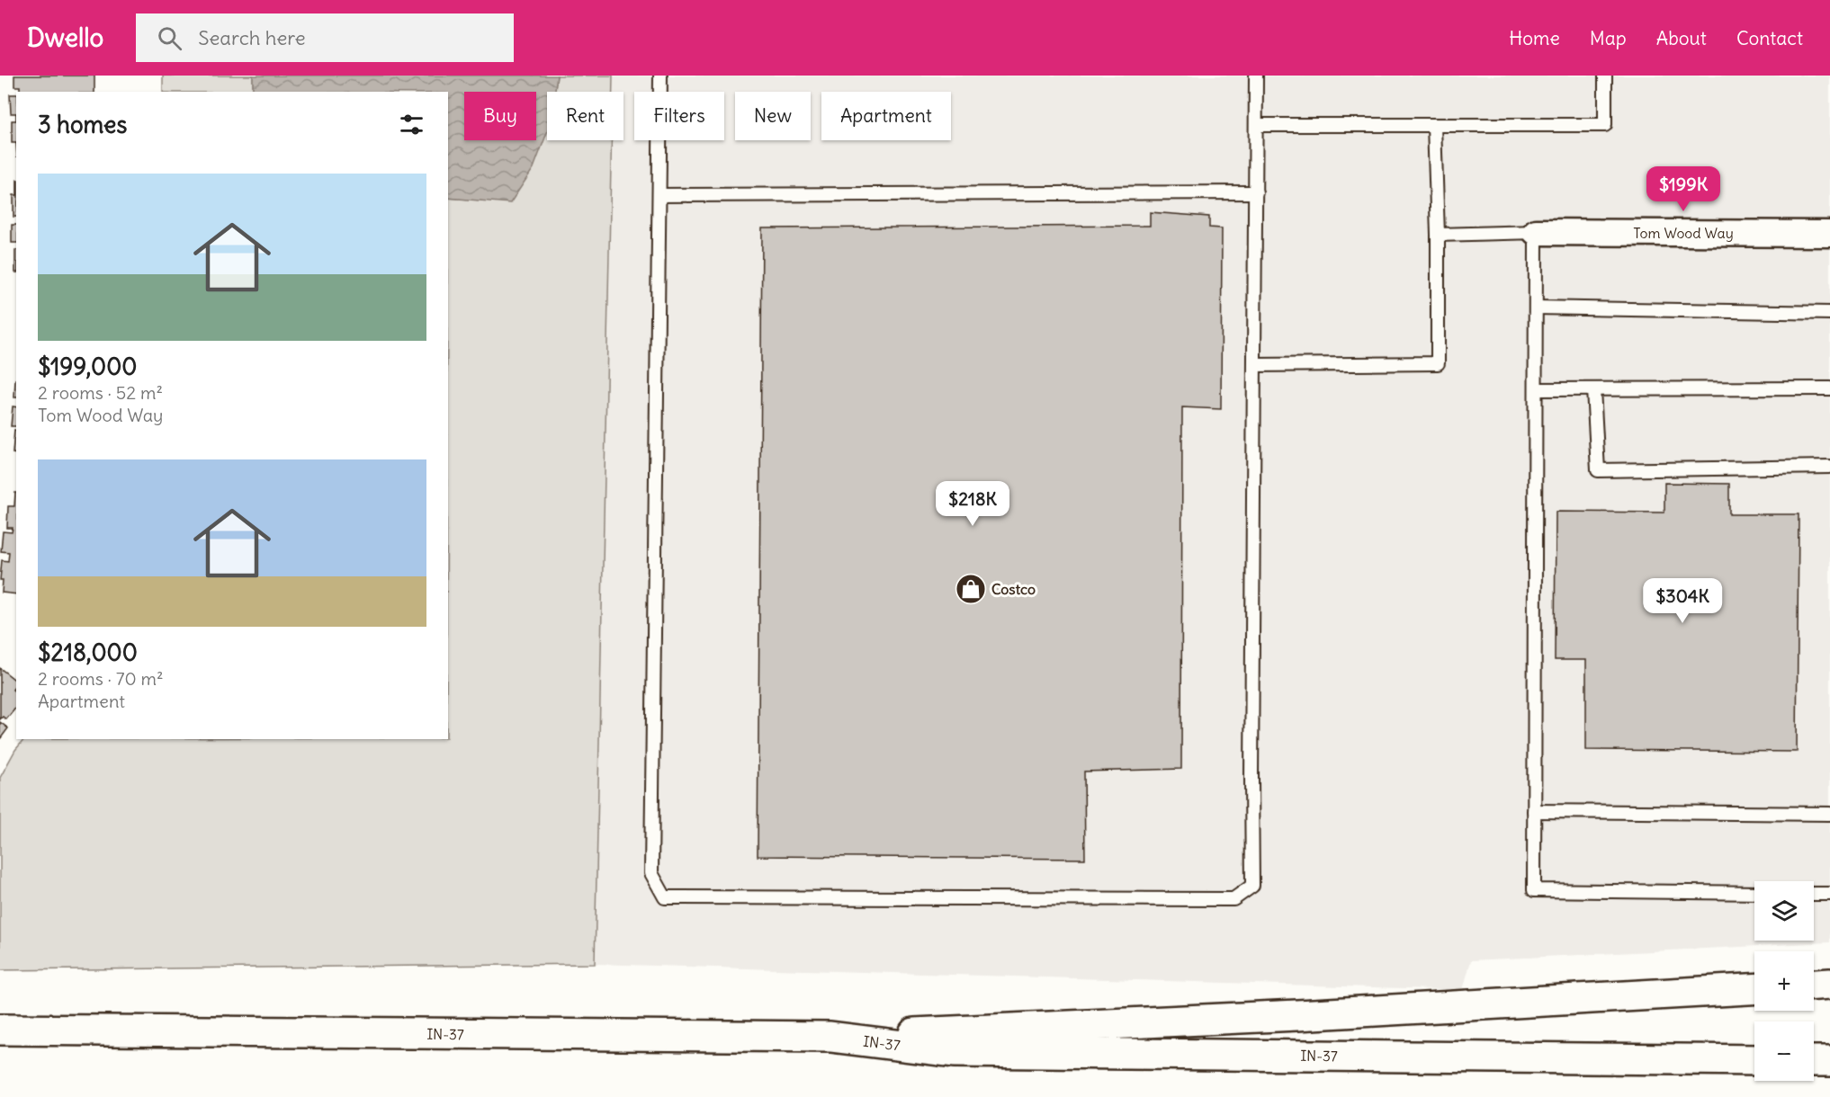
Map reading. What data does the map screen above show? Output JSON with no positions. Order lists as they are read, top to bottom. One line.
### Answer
{"streets":{"highway":["IN-37"],"street":["Tom Wood Way"]},"places":{"shop":["Costco"]},"page":{"header":"Dwello","search":"Search here","nav":["Home","Map","About","Contact"],"chip":["Buy","Rent","Filters","New","Apartment"],"heading":"3 homes","list":[{"name":"$199,000","note":"2 rooms · 52 m² · Tom Wood Way"},{"name":"$218,000","note":"2 rooms · 70 m² · Apartment"}],"price":["$199K","$218K","$304K"],"map_buttons":["+","−"]}}
